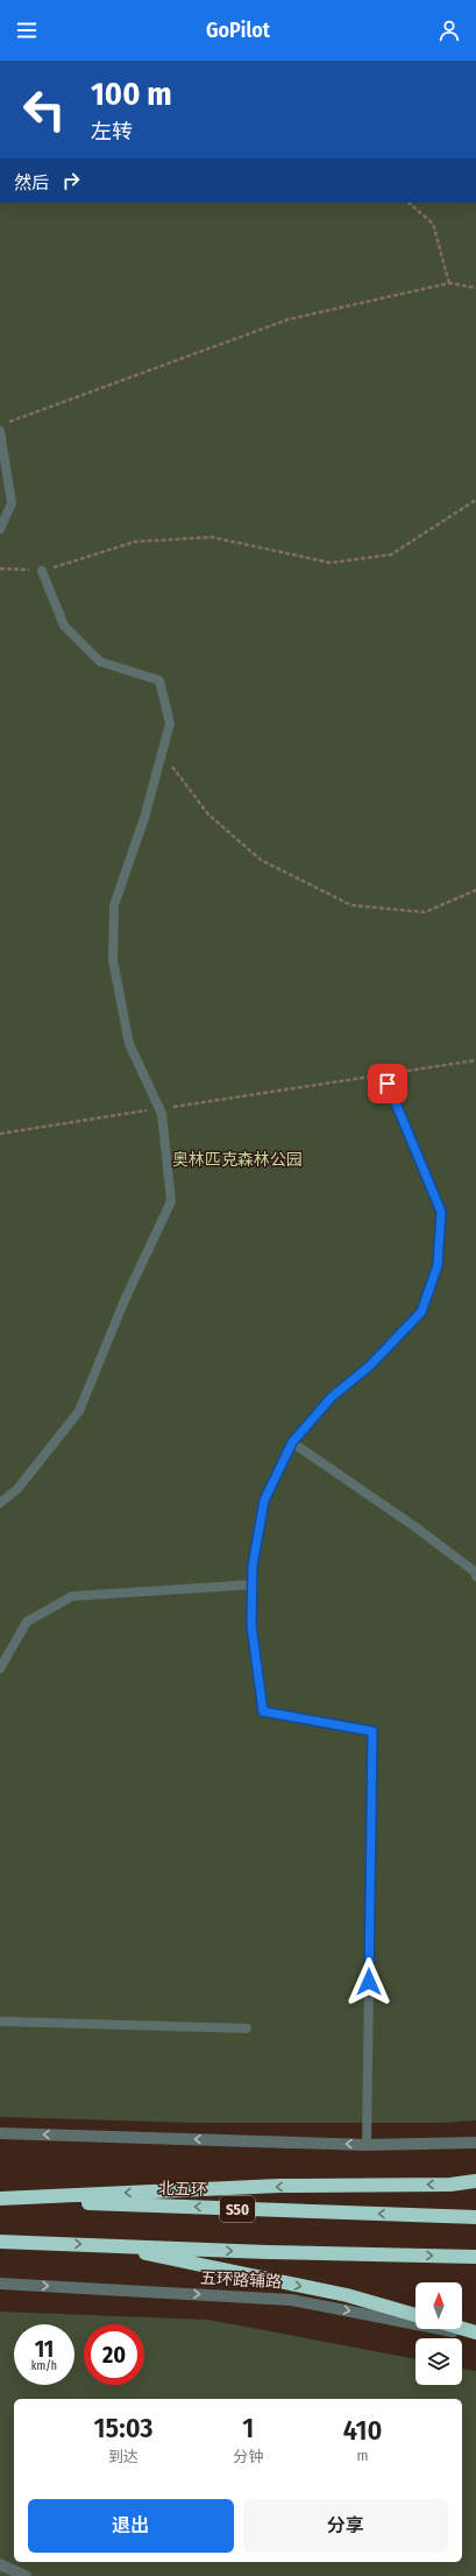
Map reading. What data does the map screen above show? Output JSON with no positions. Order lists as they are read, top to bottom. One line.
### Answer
{"streets":{"highway":["北五环","S50"],"street":["五环路辅路"]},"one_way":["五环路辅路"],"parks":["奥林匹克森林公园"],"north":"top","page":{"header":"GoPilot","turn":["100 m","左转"],"then":"然后","speed":"11 km/h","limit":"20","eta":["15:03","到达","1","分钟","410","m"],"buttons":["退出","分享"]}}
